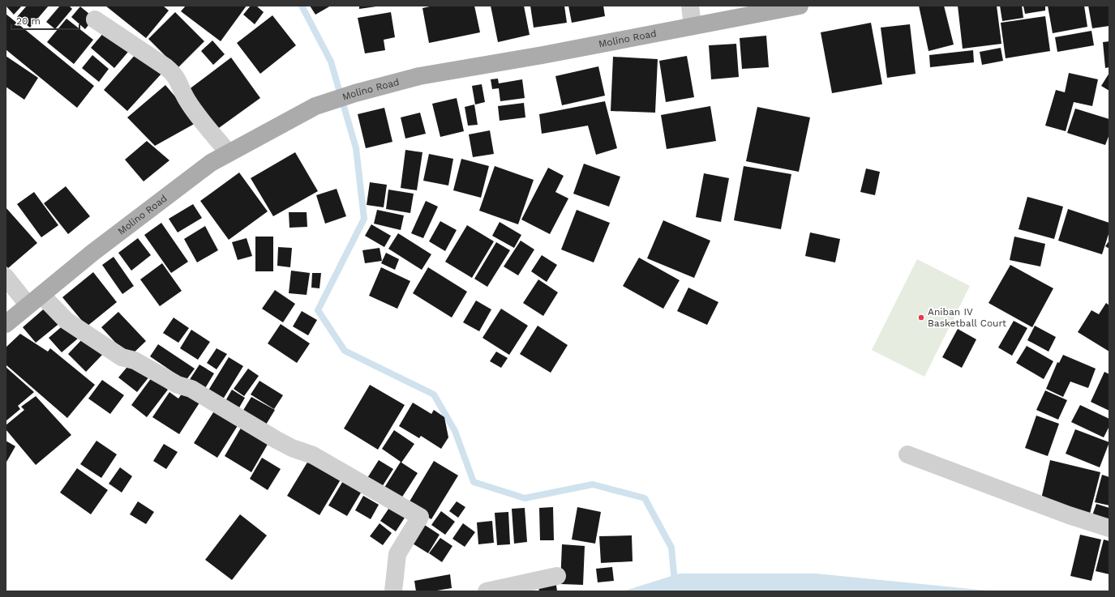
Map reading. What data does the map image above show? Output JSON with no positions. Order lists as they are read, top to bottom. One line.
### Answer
{"streets":{"main road":["Molino Road"]},"places":["Aniban IV Basketball Court"],"scale_bar":"20 m"}
